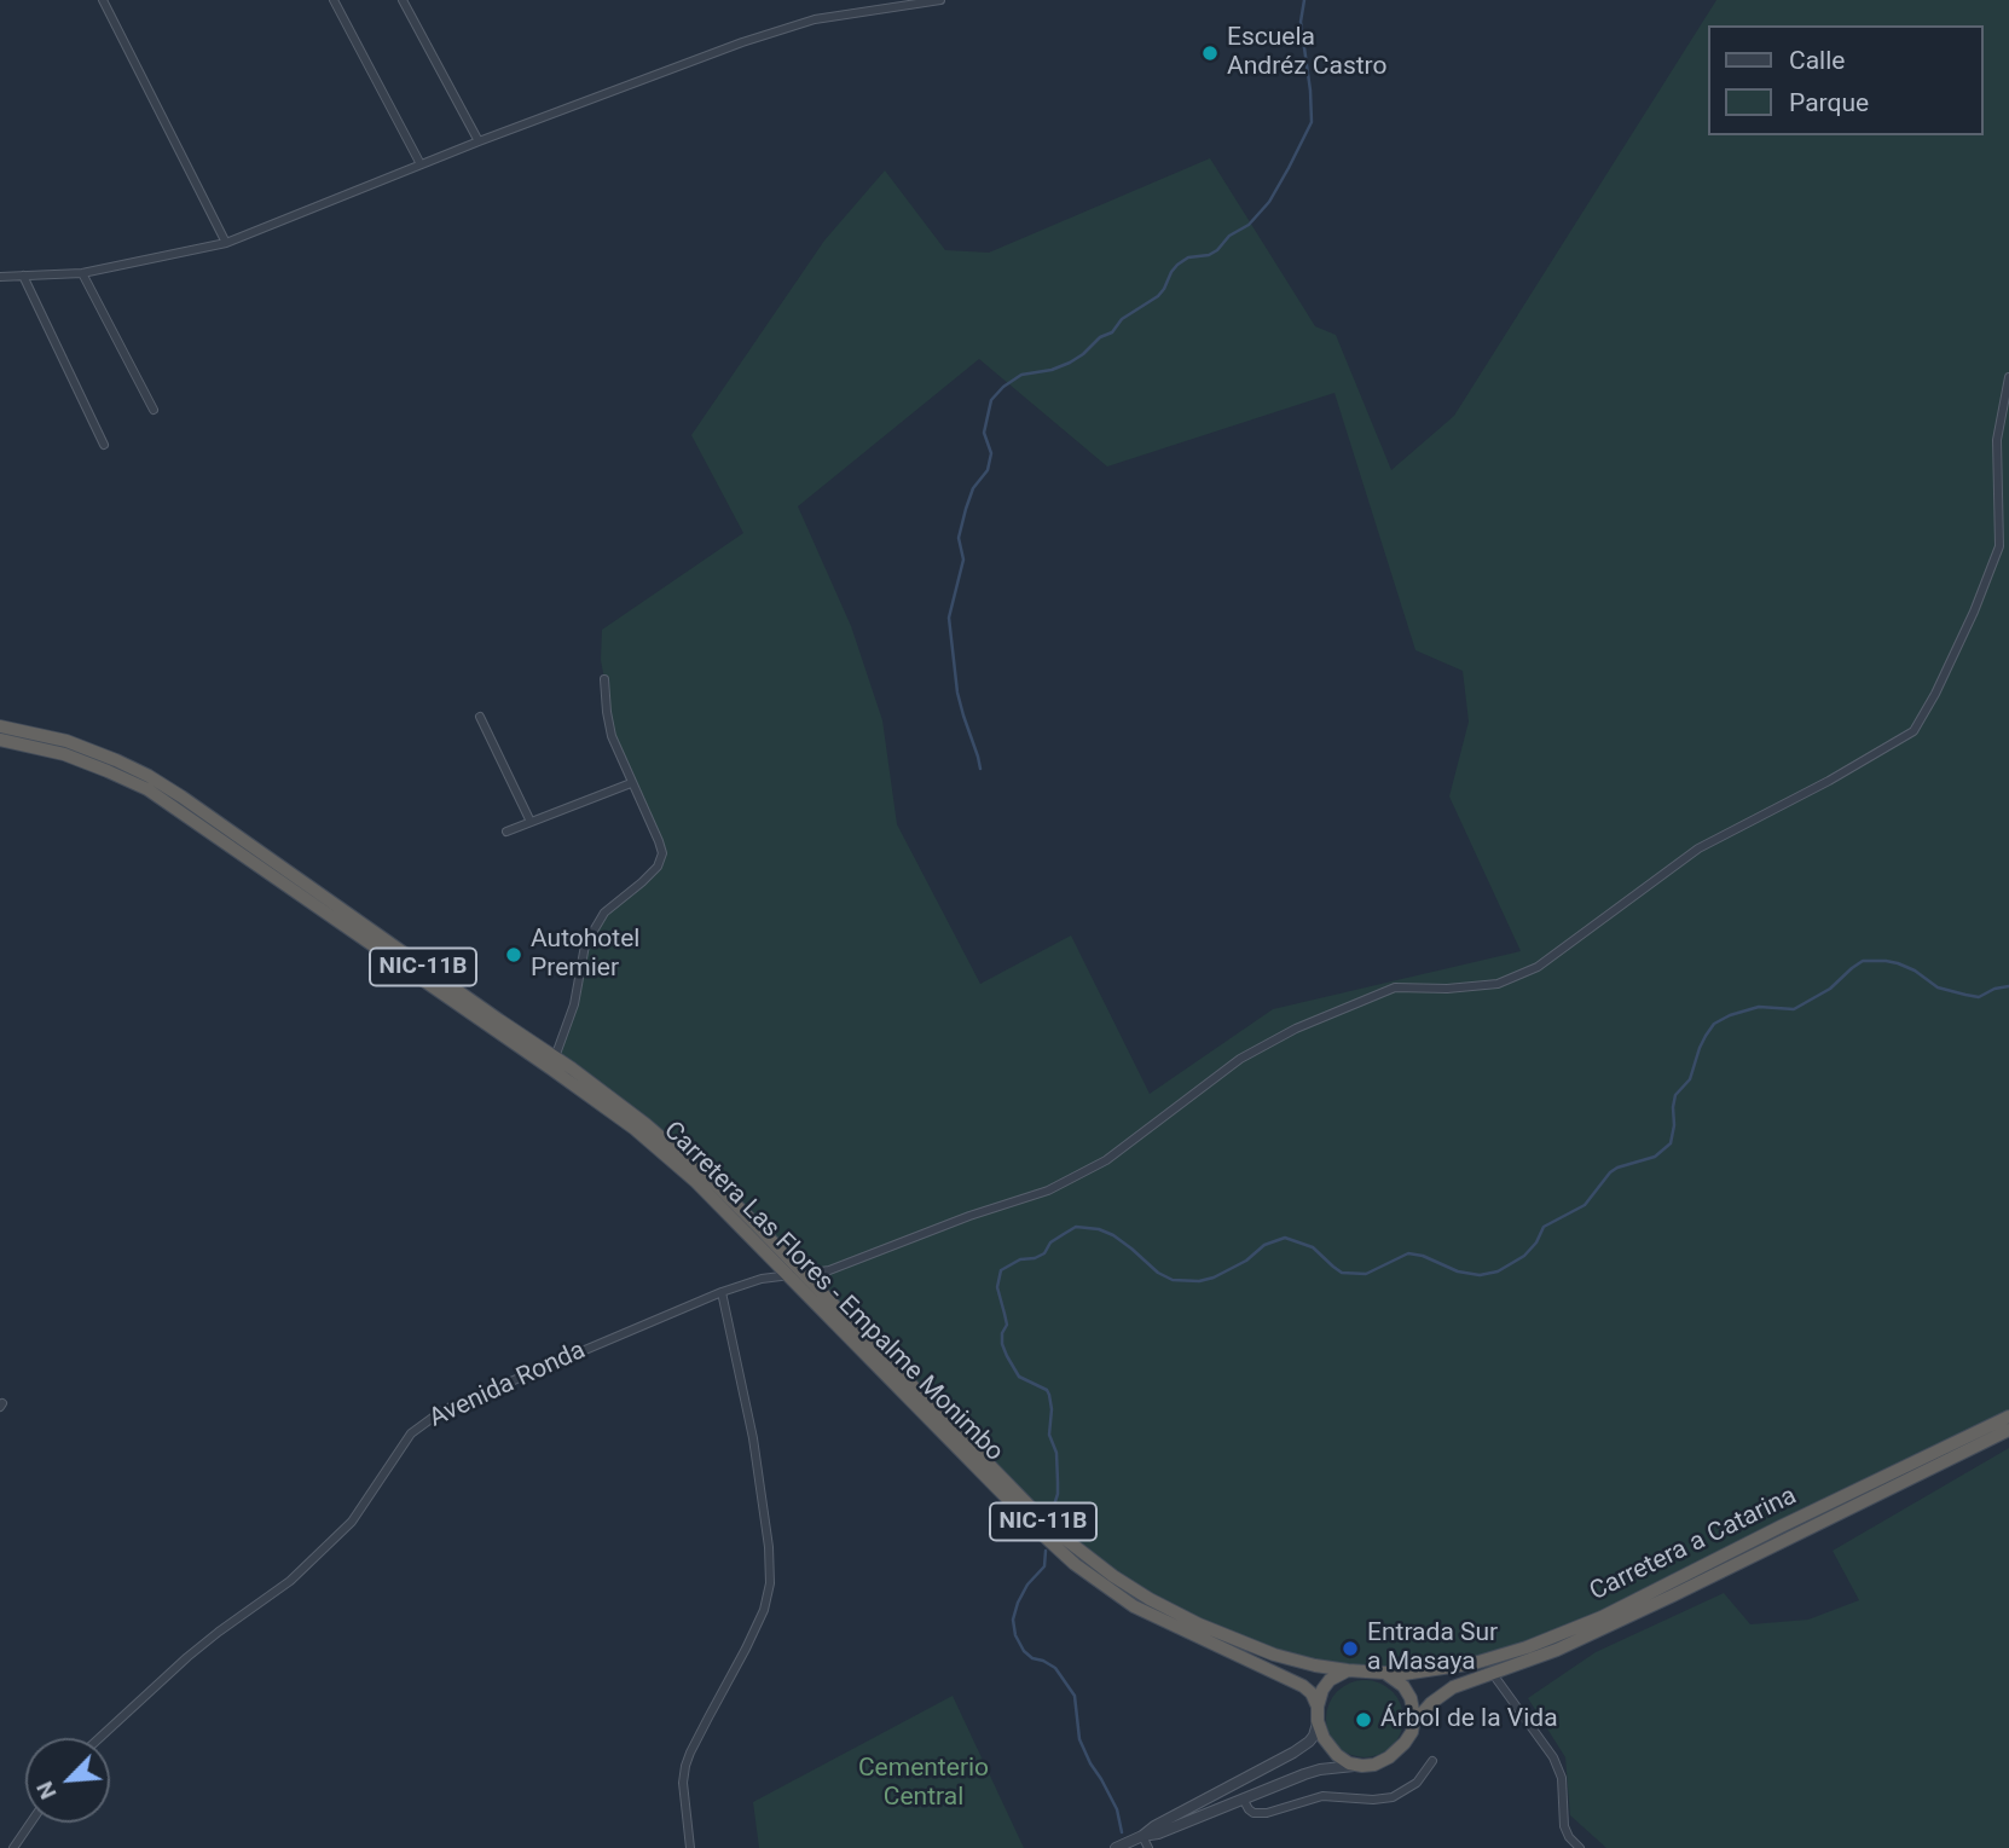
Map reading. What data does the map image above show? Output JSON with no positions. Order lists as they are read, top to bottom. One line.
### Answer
{"streets":{"highway":["NIC-11B","Carretera Las Flores - Empalme Monimbo","Carretera a Catarina"],"street":["Avenida Ronda"]},"crossings":[["NIC-11B","Carretera Las Flores - Empalme Monimbo"],["NIC-11B","Carretera a Catarina"],["Carretera Las Flores - Empalme Monimbo","Avenida Ronda"],["Carretera Las Flores - Empalme Monimbo","Carretera a Catarina"]],"parks":["Cementerio Central"],"places":["Escuela Andréz Castro","Autohotel Premier","Entrada Sur a Masaya","Árbol de la Vida"],"legend":["Calle","Parque"],"north":"bottom left"}
